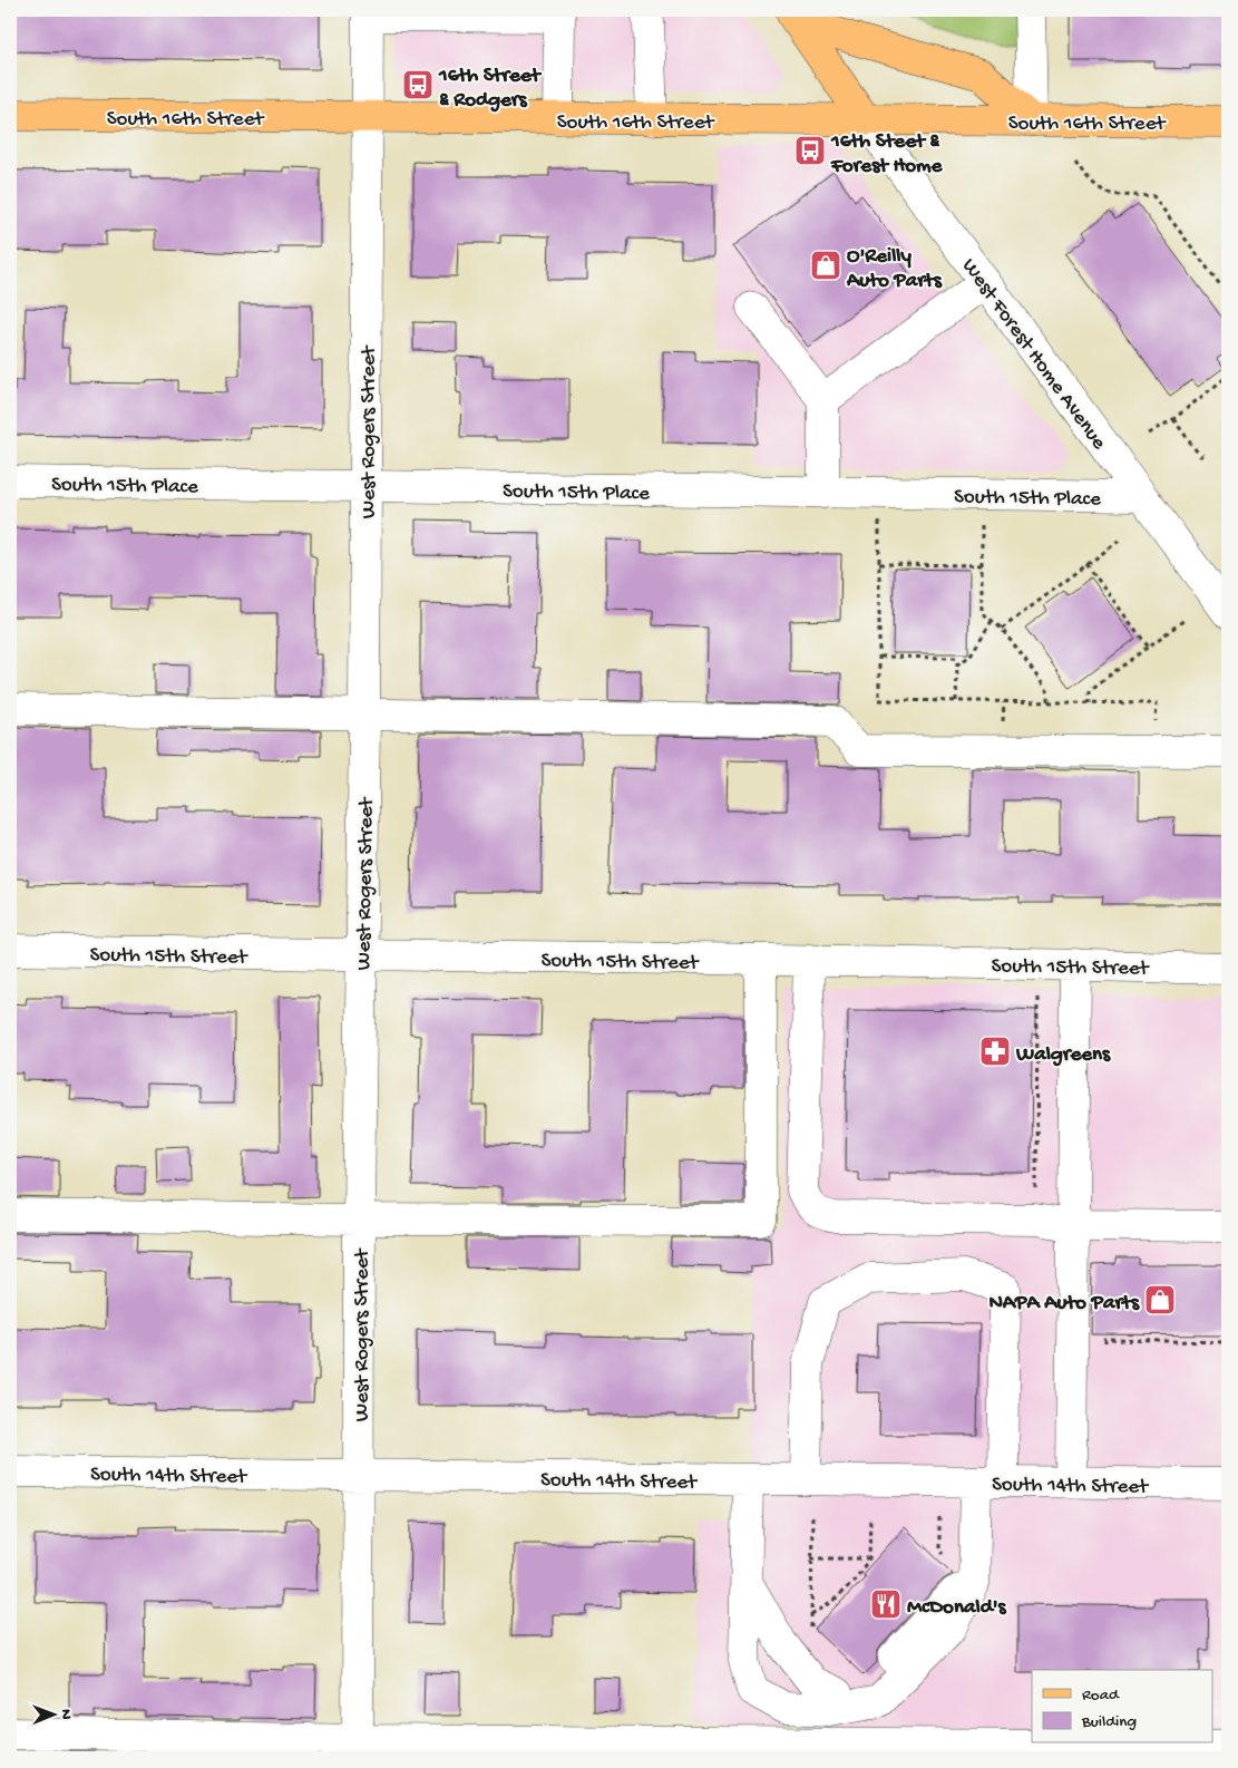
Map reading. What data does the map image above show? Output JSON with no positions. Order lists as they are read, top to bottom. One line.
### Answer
{"streets":{"main road":["South 16th Street","West Forest Home Avenue"],"street":["West Rogers Street","South 15th Place","South 15th Street","South 14th Street"]},"crossings":[["South 16th Street","West Forest Home Avenue"],["South 16th Street","West Rogers Street"],["West Forest Home Avenue","South 15th Place"],["West Rogers Street","South 15th Place"],["West Rogers Street","South 15th Street"],["West Rogers Street","South 14th Street"]],"places":{"bus stop":["16th Street & Rodgers","16th Steet & Forest Home"],"shop":["O'Reilly Auto Parts","NAPA Auto Parts"],"pharmacy":["Walgreens"],"restaurant":["McDonald's"]},"legend":["Road","Building"],"north":"right"}
